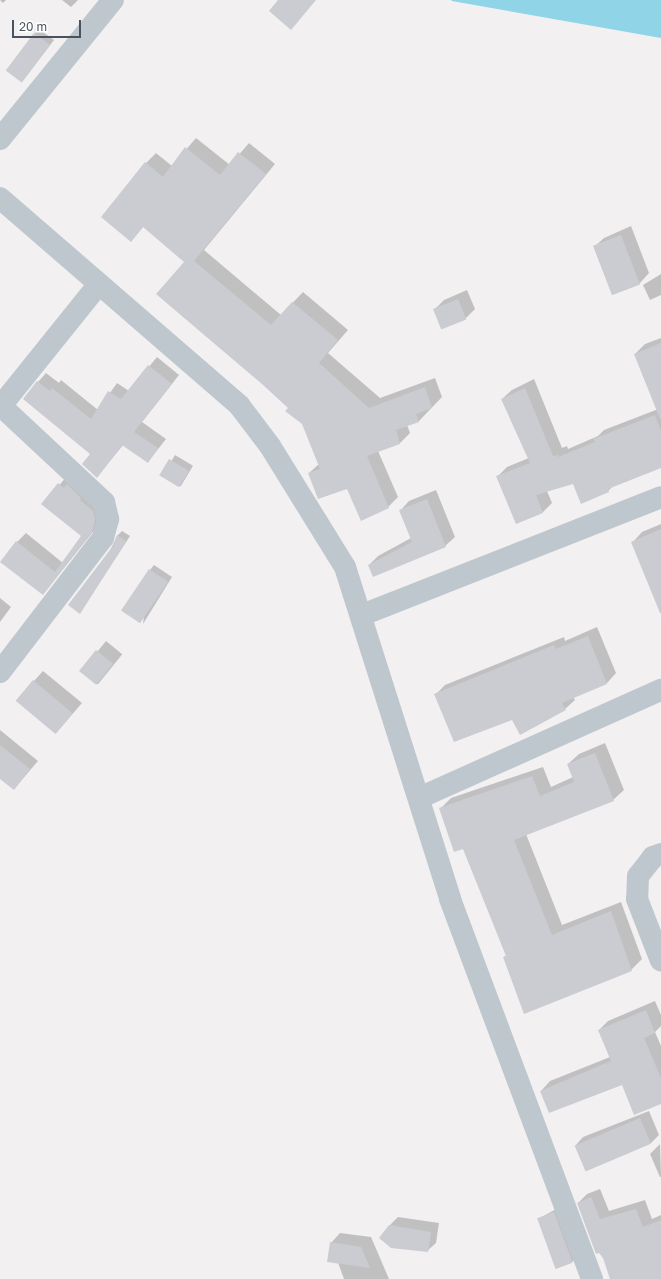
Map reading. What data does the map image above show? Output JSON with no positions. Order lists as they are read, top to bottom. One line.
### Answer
{"scale_bar":"20 m"}
